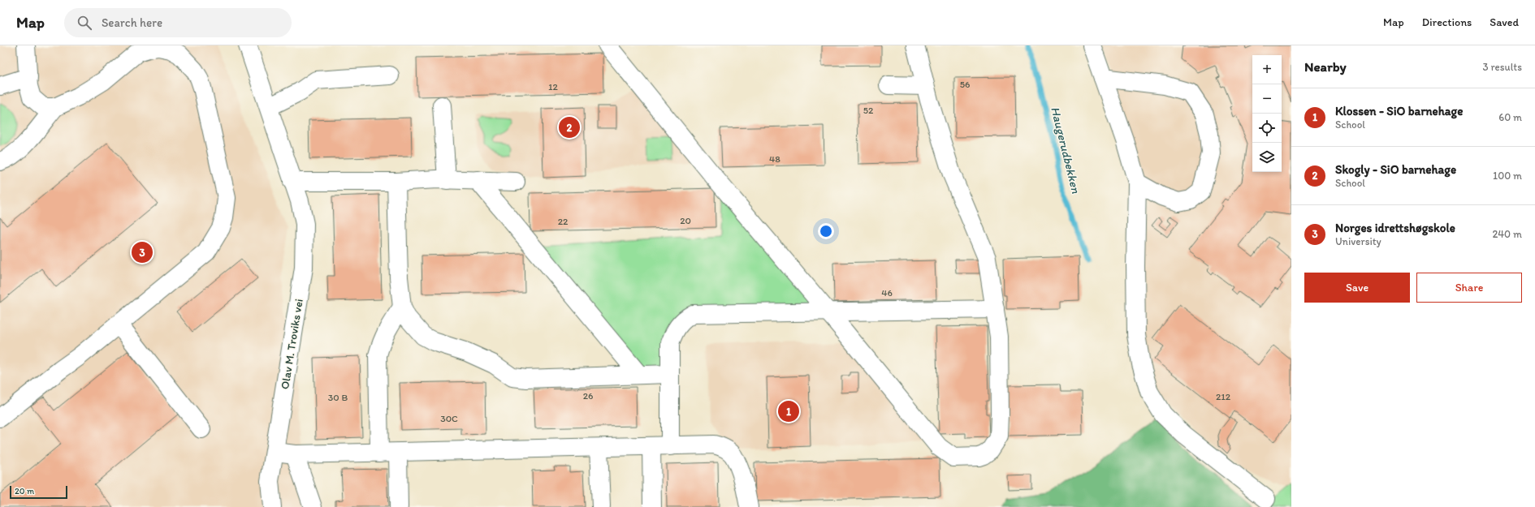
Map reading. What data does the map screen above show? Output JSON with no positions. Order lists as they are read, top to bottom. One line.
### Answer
{"streets":{"street":["Olav M. Troviks vei"]},"water":["Haugerudbekken"],"house_numbers":["56","12","52","48","20","22","46","26","212","30 B","30C"],"scale_bar":"20 m","page":{"header":"Map","search":"Search here","nav":["Map","Directions","Saved"],"heading":["Nearby","3 results"],"map_buttons":["+","−"],"list":[{"mark":"1","name":"Klossen - SiO barnehage","note":"School","value":"60 m"},{"mark":"2","name":"Skogly - SiO barnehage","note":"School","value":"100 m"},{"mark":"3","name":"Norges idrettshøgskole","note":"University","value":"240 m"}],"pins":["2","3","1"],"buttons":["Save","Share"],"scale":"20 m"}}
